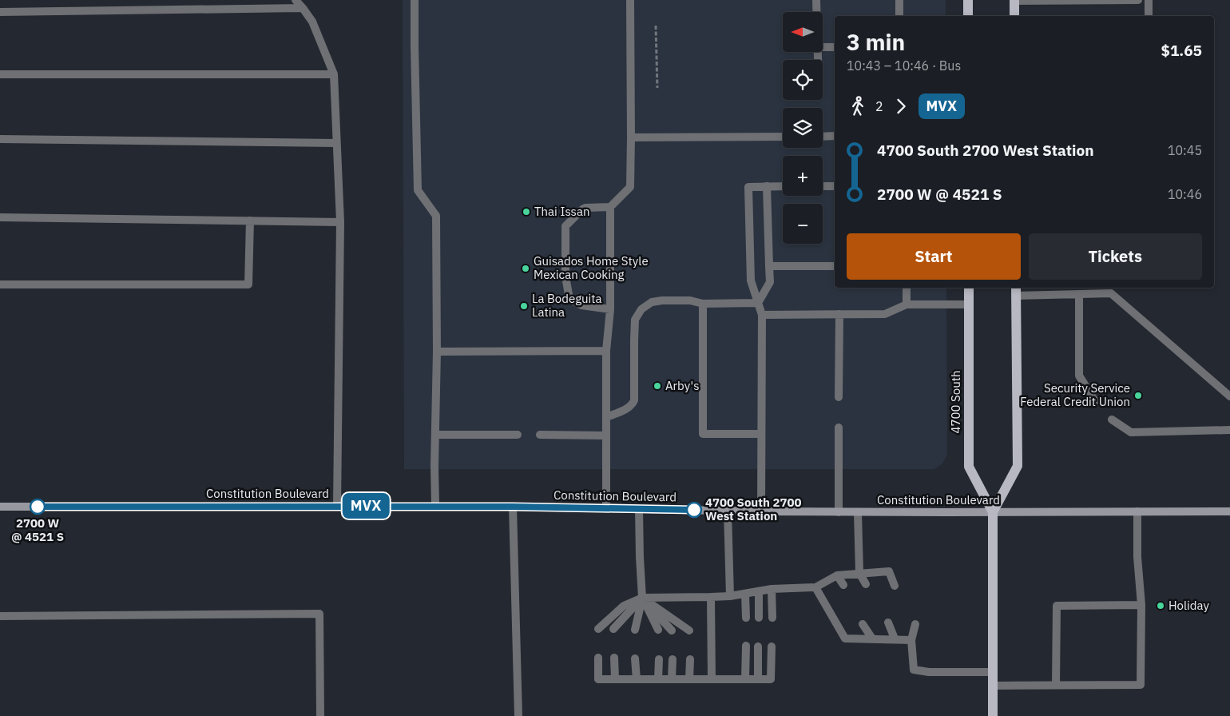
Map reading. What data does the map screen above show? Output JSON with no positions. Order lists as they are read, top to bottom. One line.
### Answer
{"streets":{"main road":["4700 South","Constitution Boulevard"]},"crossings":[["4700 South","Constitution Boulevard"]],"places":["Thai Issan","Guisados Home Style Mexican Cooking","La Bodeguita Latina","Arby's","Security Service Federal Credit Union","2700 W @ 4521 S","4700 South 2700 West Station","Holiday"],"lines":["bus line MVX"],"north":"left","page":{"on_map":"MVX","map_buttons":["+","−"],"heading":["3 min","10:43 – 10:46 · Bus","$1.65"],"legs":["2","MVX"],"list":[{"name":"4700 South 2700 West Station","value":"10:45"},{"name":"2700 W @ 4521 S","value":"10:46"}],"buttons":["Start","Tickets"]}}
